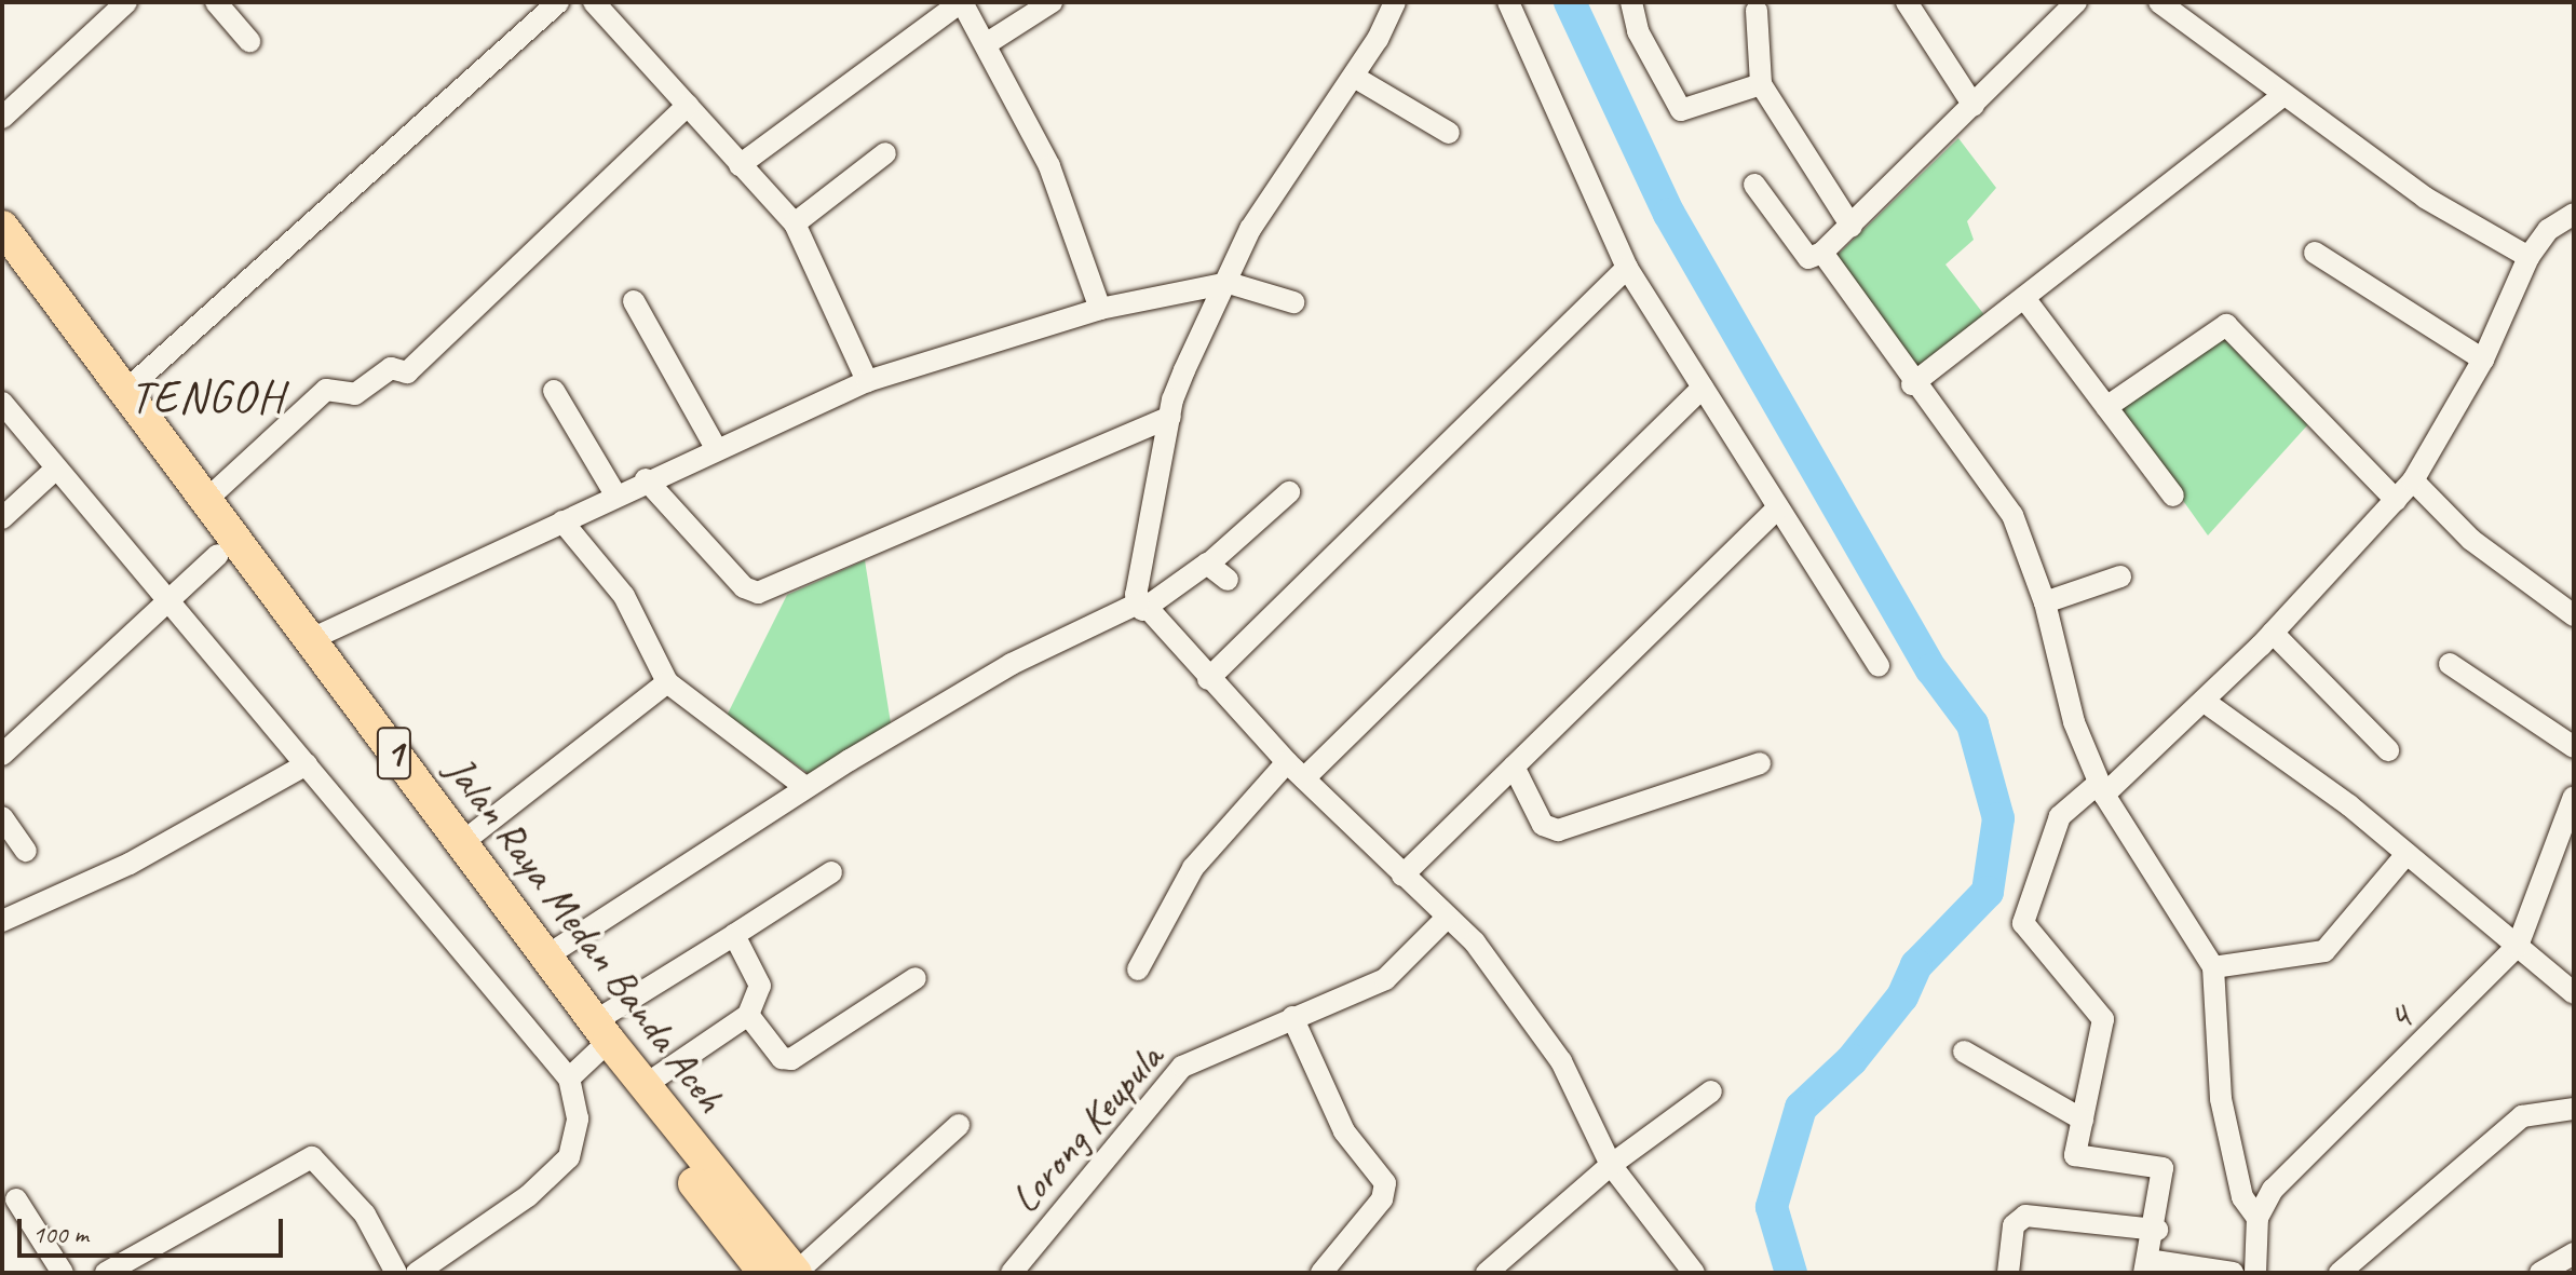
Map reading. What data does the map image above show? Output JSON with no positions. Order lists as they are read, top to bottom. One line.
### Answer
{"streets":{"highway":["1","Jalan Raya Medan Banda Aceh"],"street":["4","Lorong Keupula"]},"districts":["TENGOH"],"scale_bar":"100 m"}
